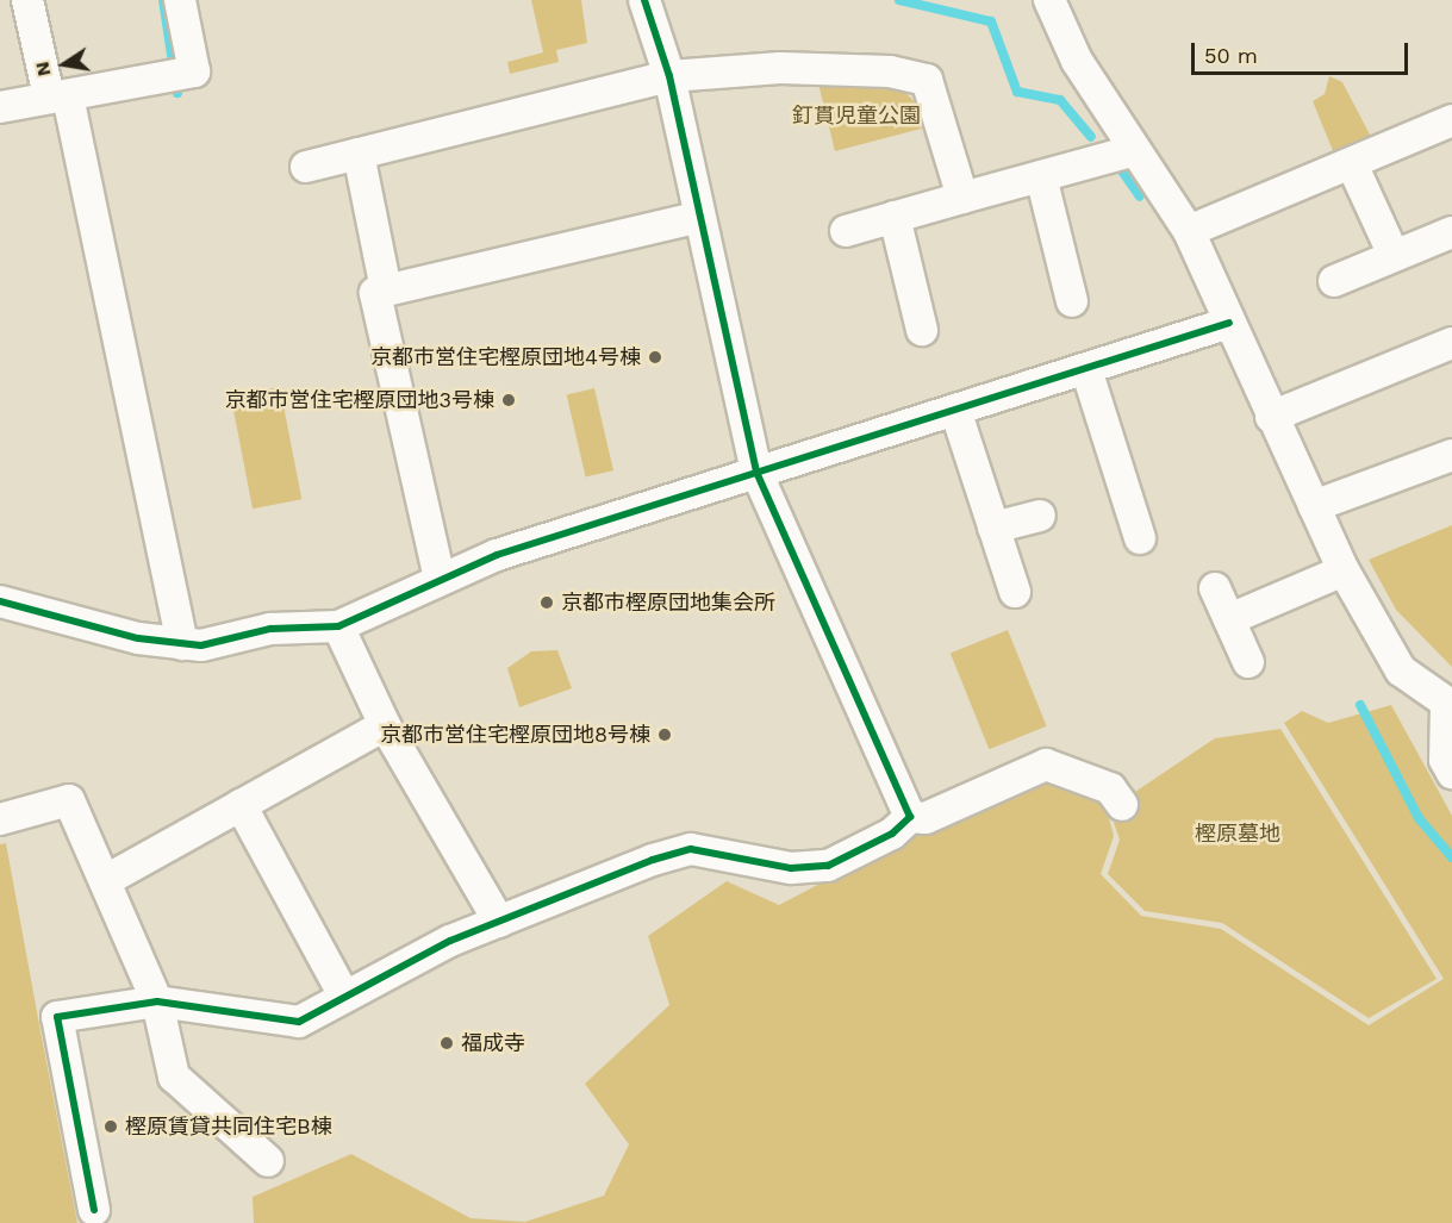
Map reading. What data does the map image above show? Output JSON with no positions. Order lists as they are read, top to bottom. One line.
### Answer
{"parks":["釘貫児童公園","樫原墓地"],"places":["京都市営住宅樫原団地4号棟","京都市営住宅樫原団地3号棟","京都市樫原団地集会所","京都市営住宅樫原団地8号棟","福成寺","樫原賃貸共同住宅B棟"],"scale_bar":"50 m","north":"left"}
